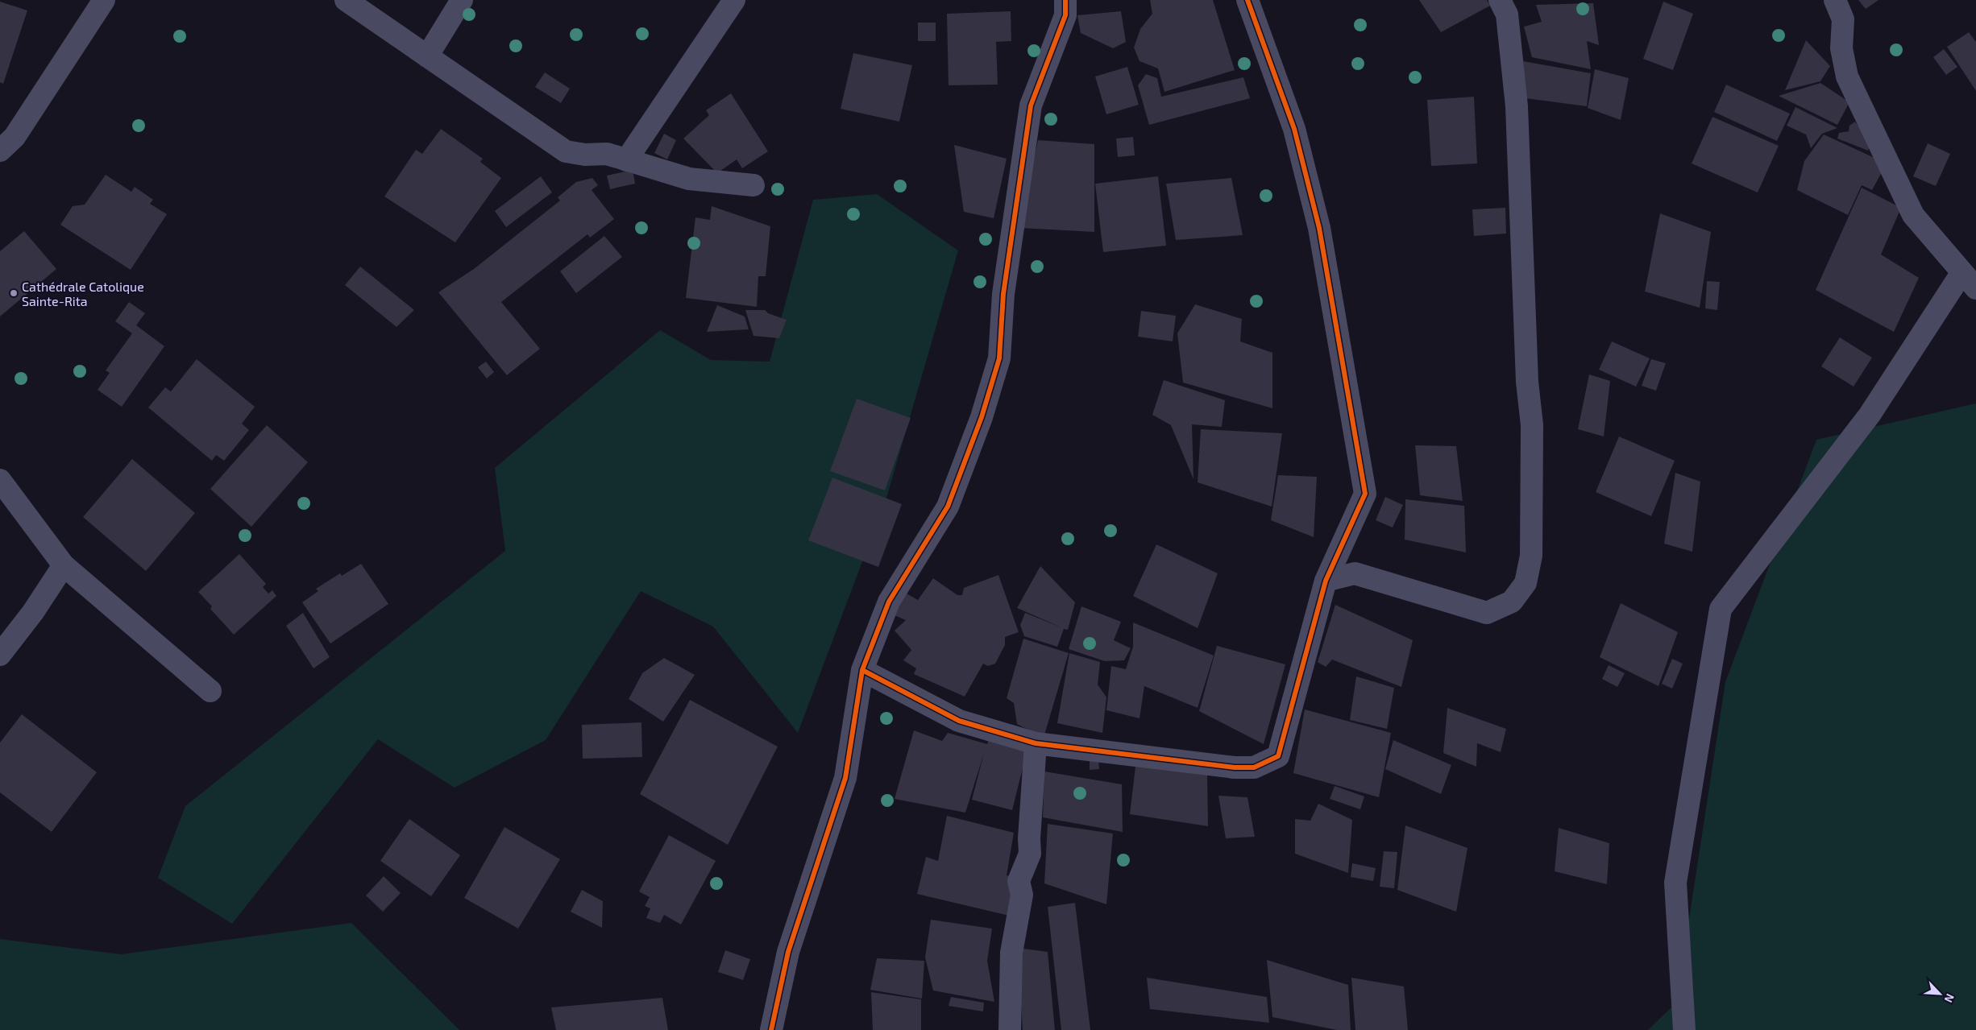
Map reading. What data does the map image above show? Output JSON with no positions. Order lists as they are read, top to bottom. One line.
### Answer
{"places":["Cathédrale Catolique Sainte-Rita"],"north":"bottom right"}
